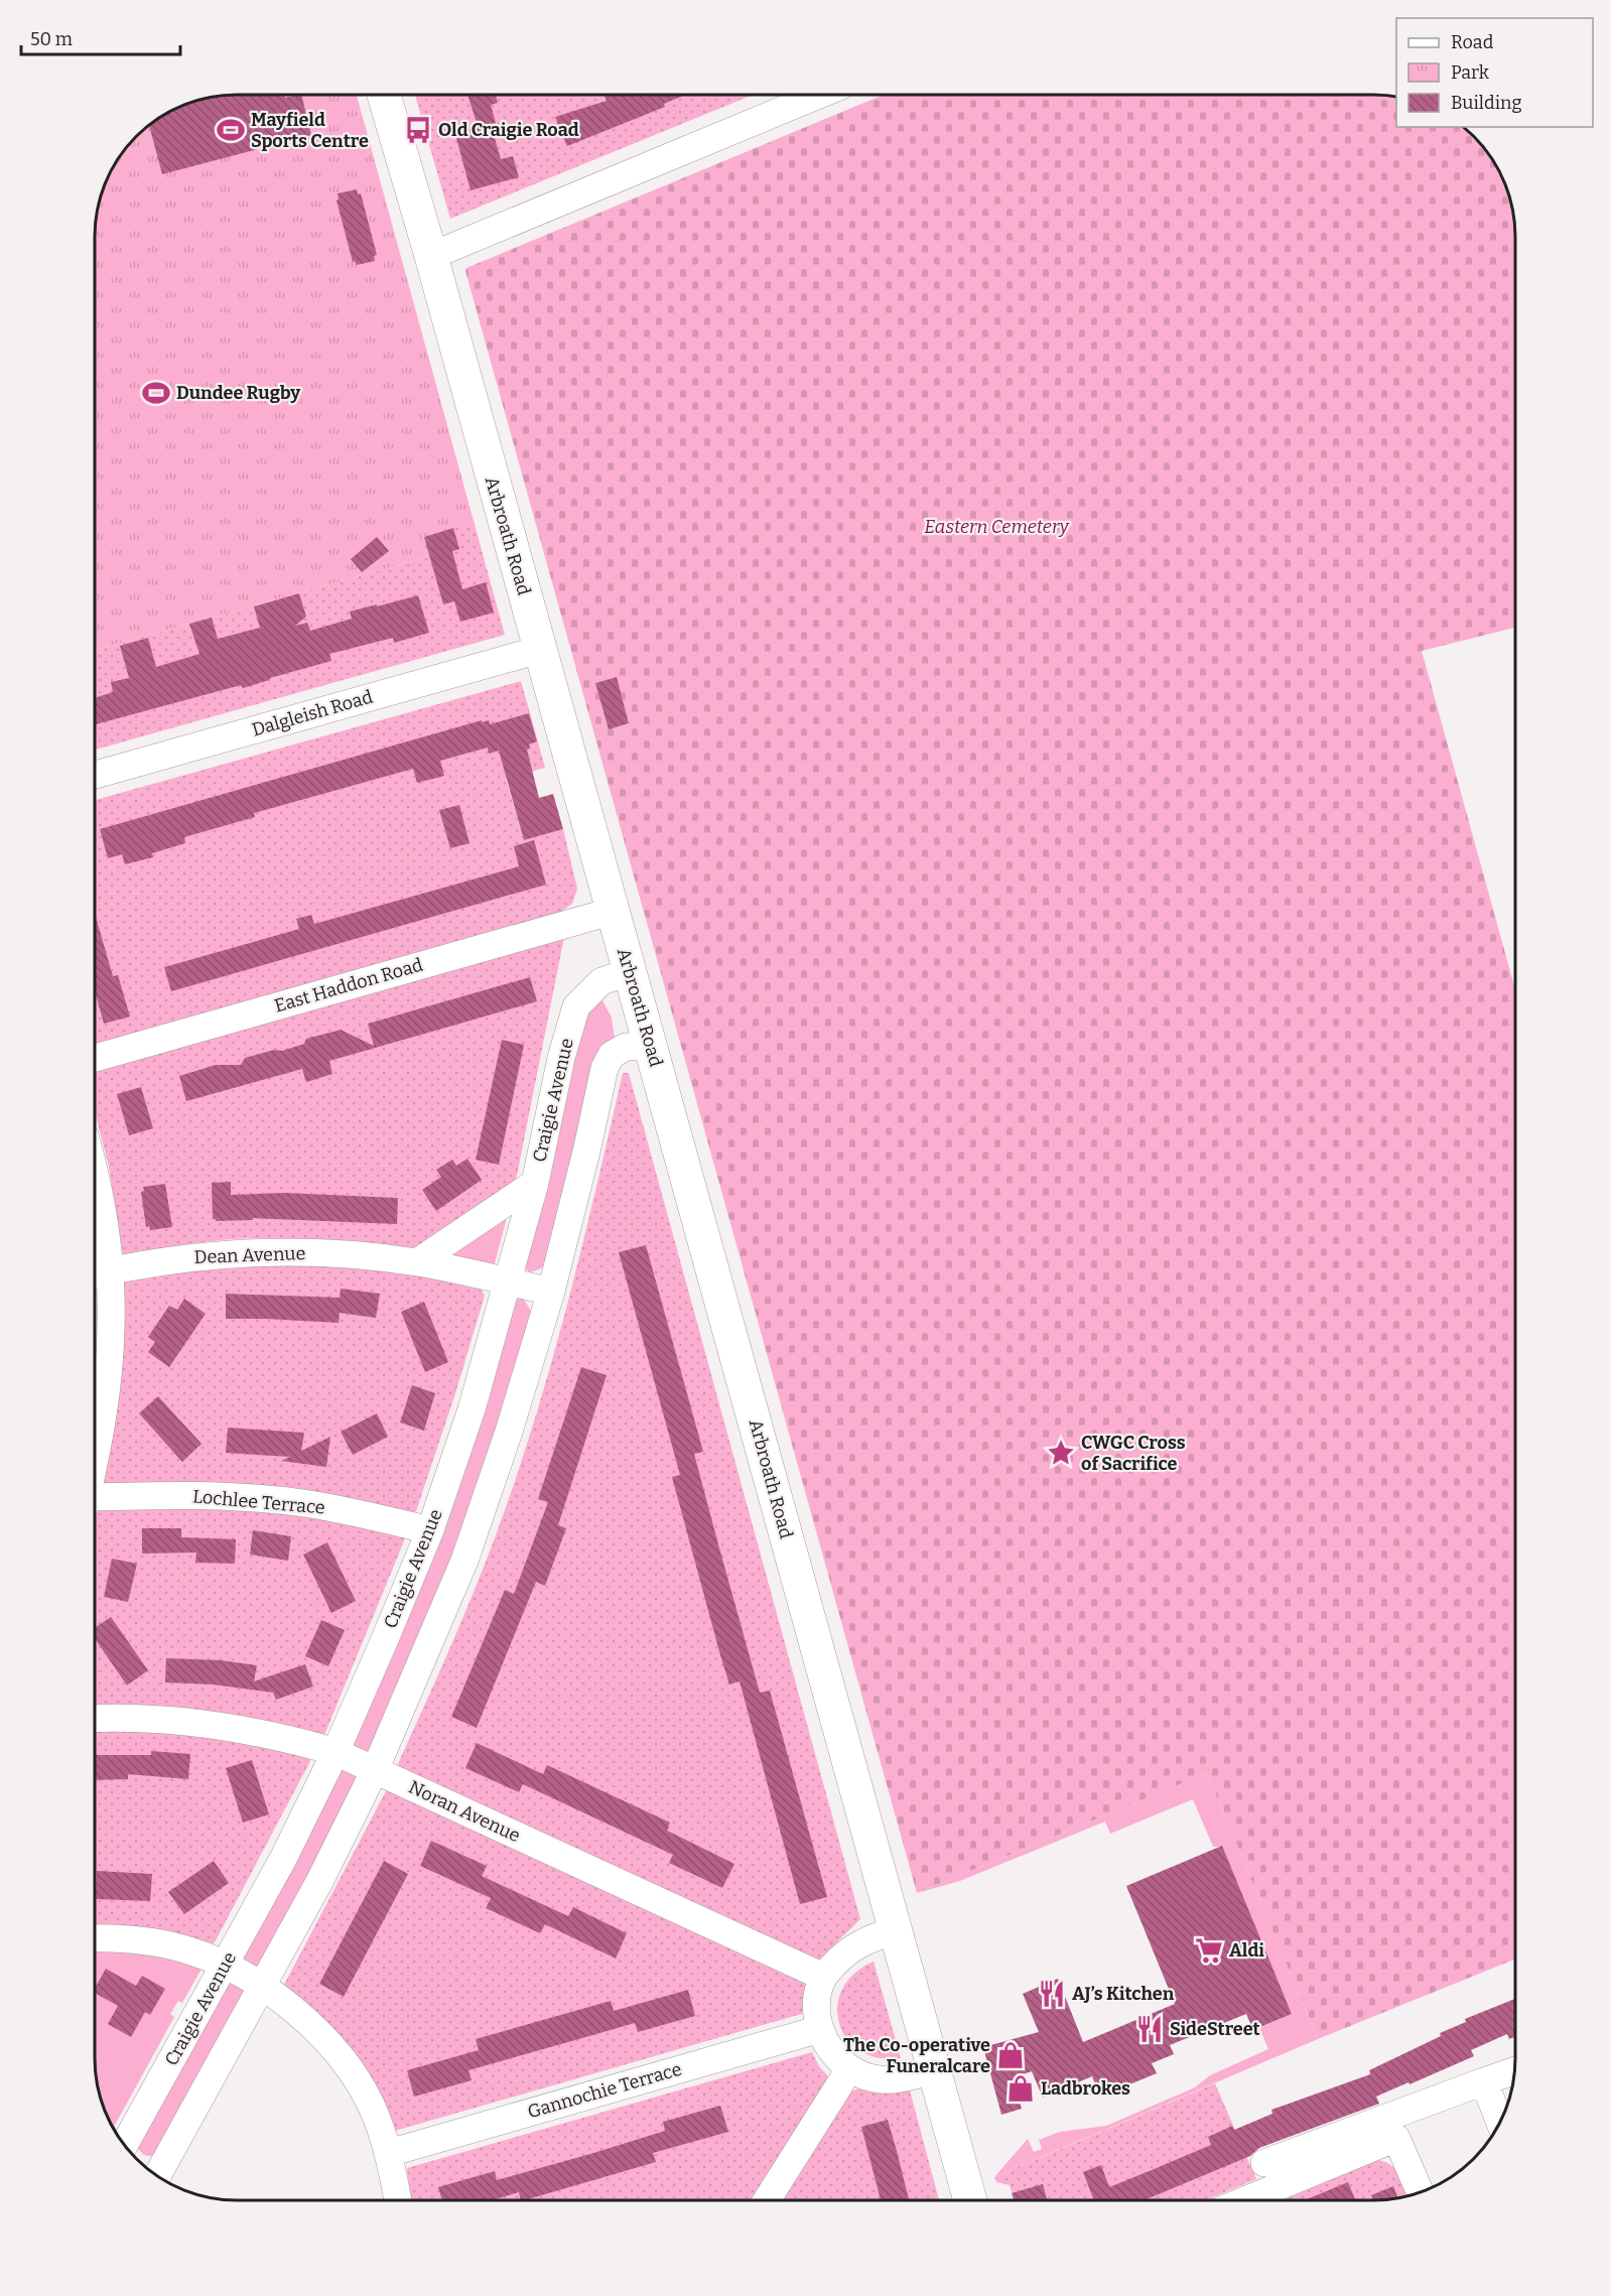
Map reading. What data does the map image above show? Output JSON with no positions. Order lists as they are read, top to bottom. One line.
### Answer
{"streets":{"main road":["Arbroath Road"],"street":["Dalgleish Road","East Haddon Road","Craigie Avenue","Dean Avenue","Lochlee Terrace","Noran Avenue","Gannochie Terrace"]},"crossings":[["Arbroath Road","Dalgleish Road"],["Arbroath Road","East Haddon Road"],["Arbroath Road","Craigie Avenue"],["Craigie Avenue","Dean Avenue"],["Craigie Avenue","Lochlee Terrace"],["Craigie Avenue","Noran Avenue"]],"parks":["Eastern Cemetery"],"places":{"sports":["Mayfield Sports Centre","Dundee Rugby"],"bus stop":["Old Craigie Road"],"place":["CWGC Cross of Sacrifice"],"supermarket":["Aldi"],"restaurant":["AJ’s Kitchen","SideStreet"],"shop":["The Co-operative Funeralcare","Ladbrokes"]},"legend":["Road","Park","Building"],"scale_bar":"50 m"}
